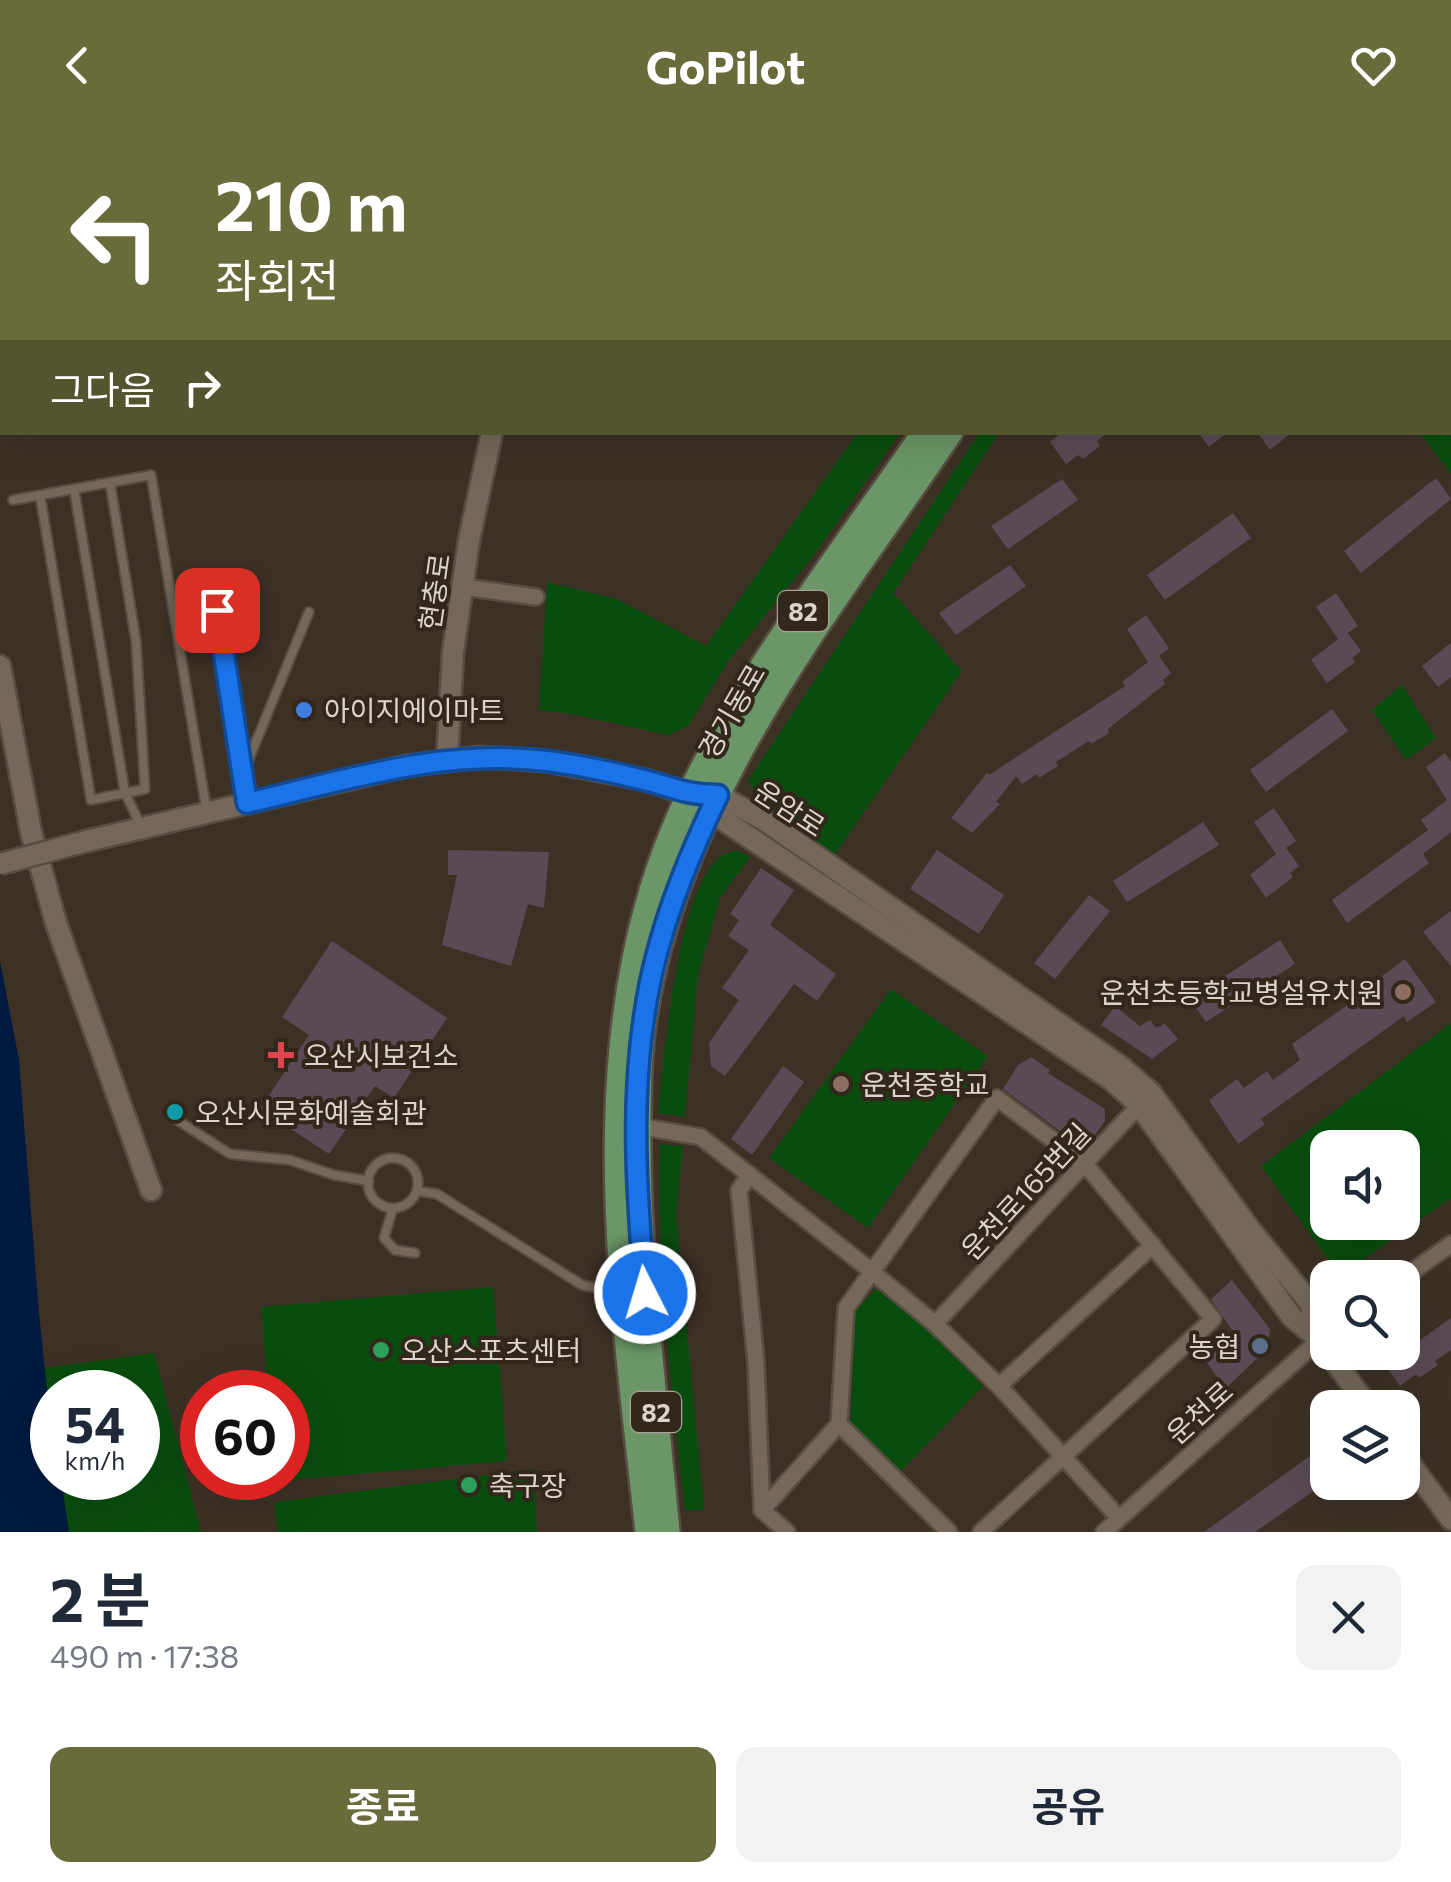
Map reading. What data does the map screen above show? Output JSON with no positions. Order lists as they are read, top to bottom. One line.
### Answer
{"streets":{"main road":["82","경기동로"],"street":["현충로","운암로","운천로165번길","운천로"]},"crossings":[["경기동로","운암로"],["운암로","운천로165번길"]],"places":{"other":["아이지에이마트","운천초등학교병설유치원","운천중학교","오산시문화예술회관","농협","오산스포츠센터","축구장"],"health":["오산시보건소"]},"page":{"header":"GoPilot","turn":["210 m","좌회전"],"then":"그다음","speed":"54 km/h","limit":"60","heading":["2 분","490 m · 17:38"],"buttons":["종료","공유"]}}
